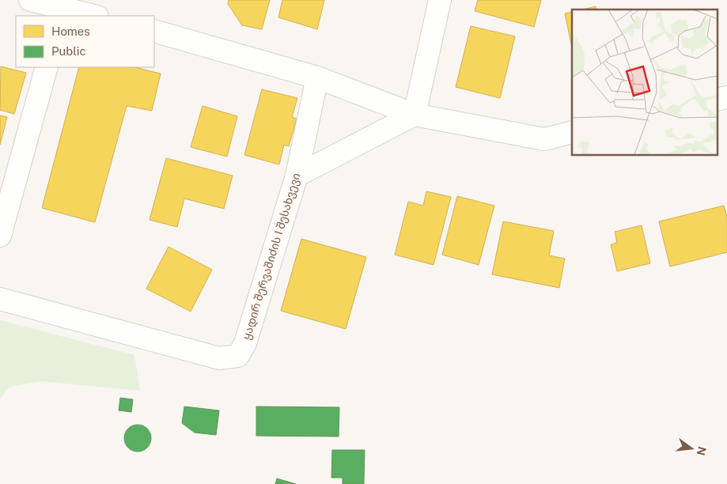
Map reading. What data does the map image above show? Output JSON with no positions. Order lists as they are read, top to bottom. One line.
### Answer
{"streets":{"street":["ყადირ შერვაშიძის I შესახვევი"]},"legend":["Homes","Public"],"north":"right"}
